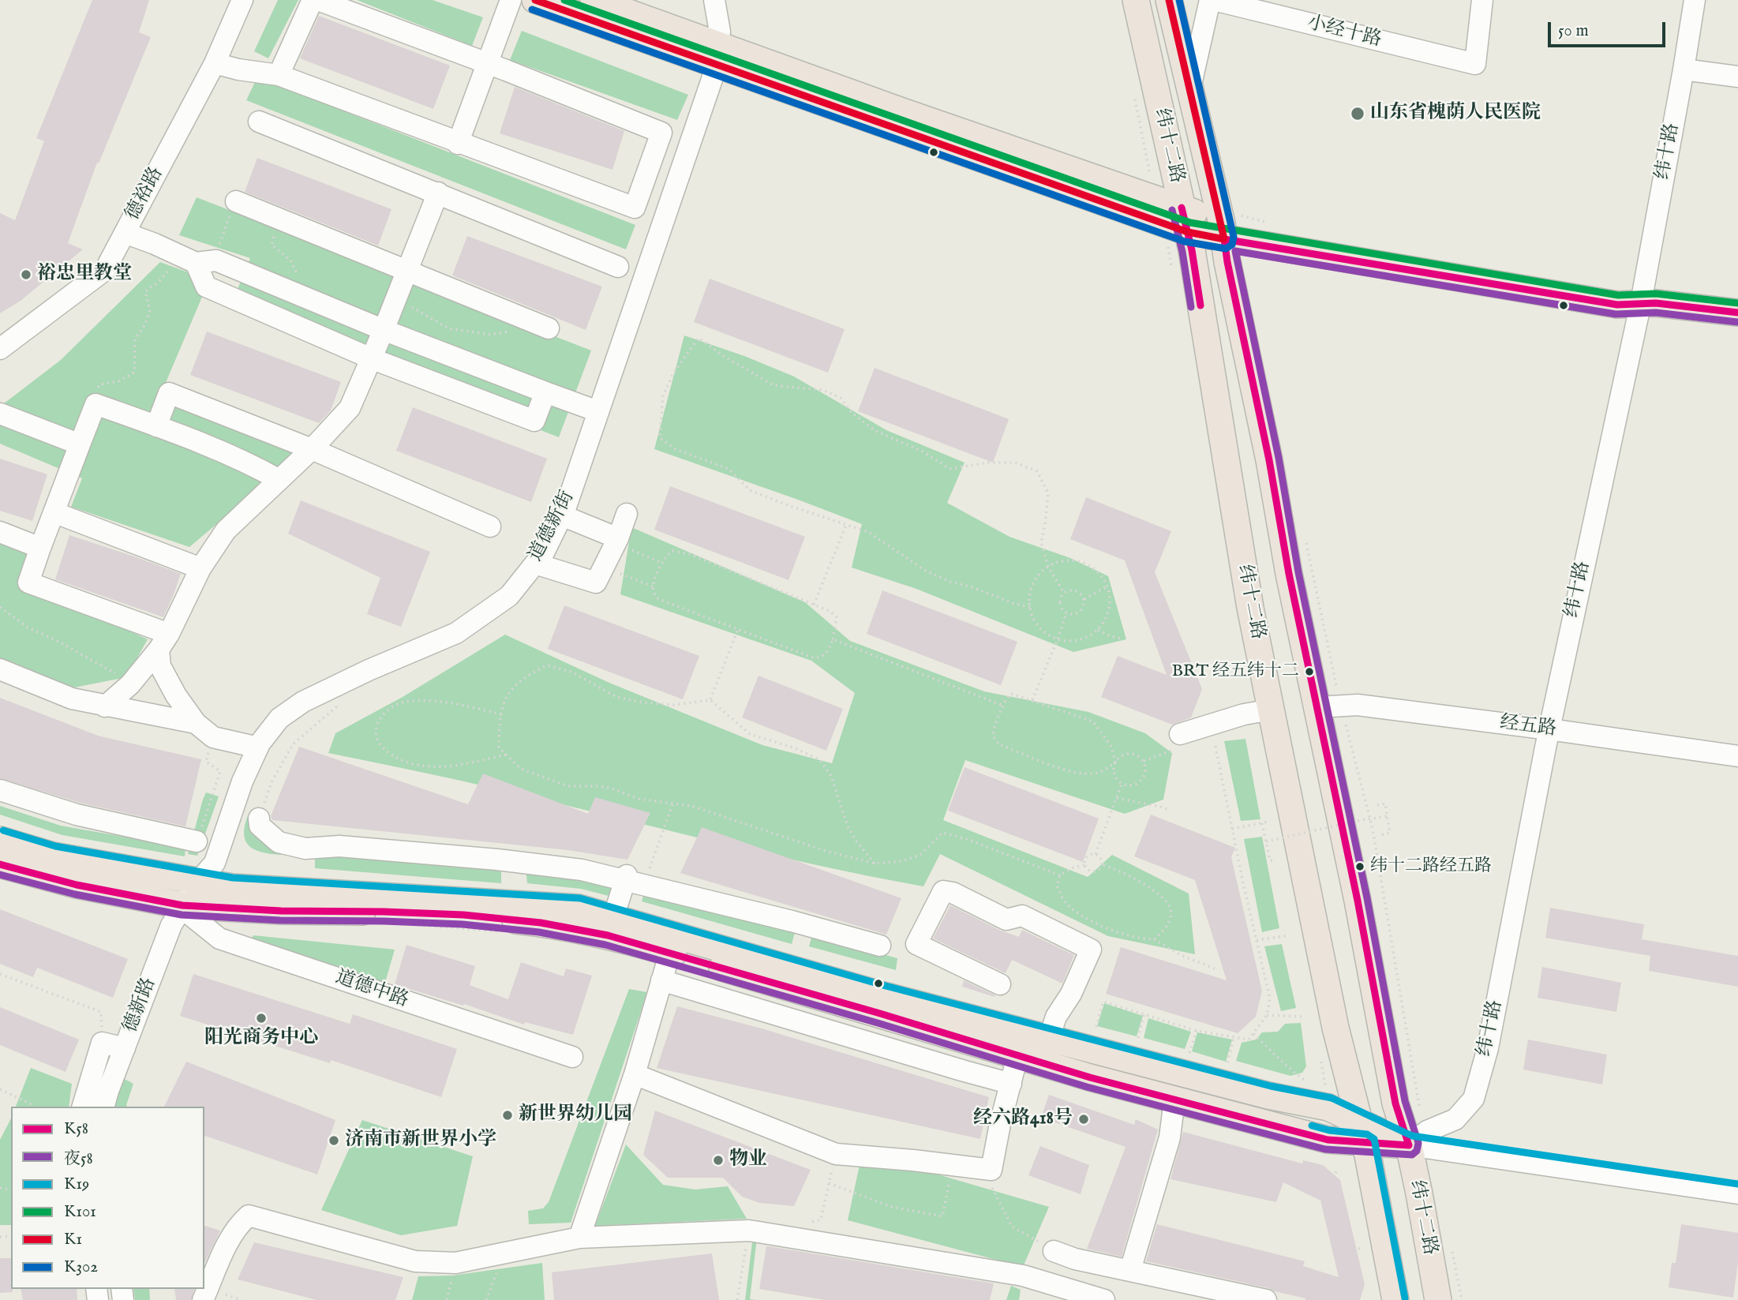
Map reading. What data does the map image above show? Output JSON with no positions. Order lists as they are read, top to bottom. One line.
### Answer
{"streets":{"main road":["纬十二路"],"street":["小经十路","纬十路","德裕路","道德新街","经五路","道德中路","德新路"]},"crossings":[["纬十二路","纬十路"],["纬十二路","经五路"],["纬十路","经五路"],["道德新街","道德中路"],["道德新街","德新路"],["道德中路","德新路"]],"places":["山东省槐荫人民医院","裕忠里教堂","BRT 经五纬十二","纬十二路经五路","阳光商务中心","新世界幼儿园","经六路418号","济南市新世界小学","物业"],"lines":["transit line K101","transit line K1","transit line K302","transit line K58","transit line 夜58","transit line K19"],"legend":["K58","夜58","K19","K101","K1","K302"],"scale_bar":"50 m"}
